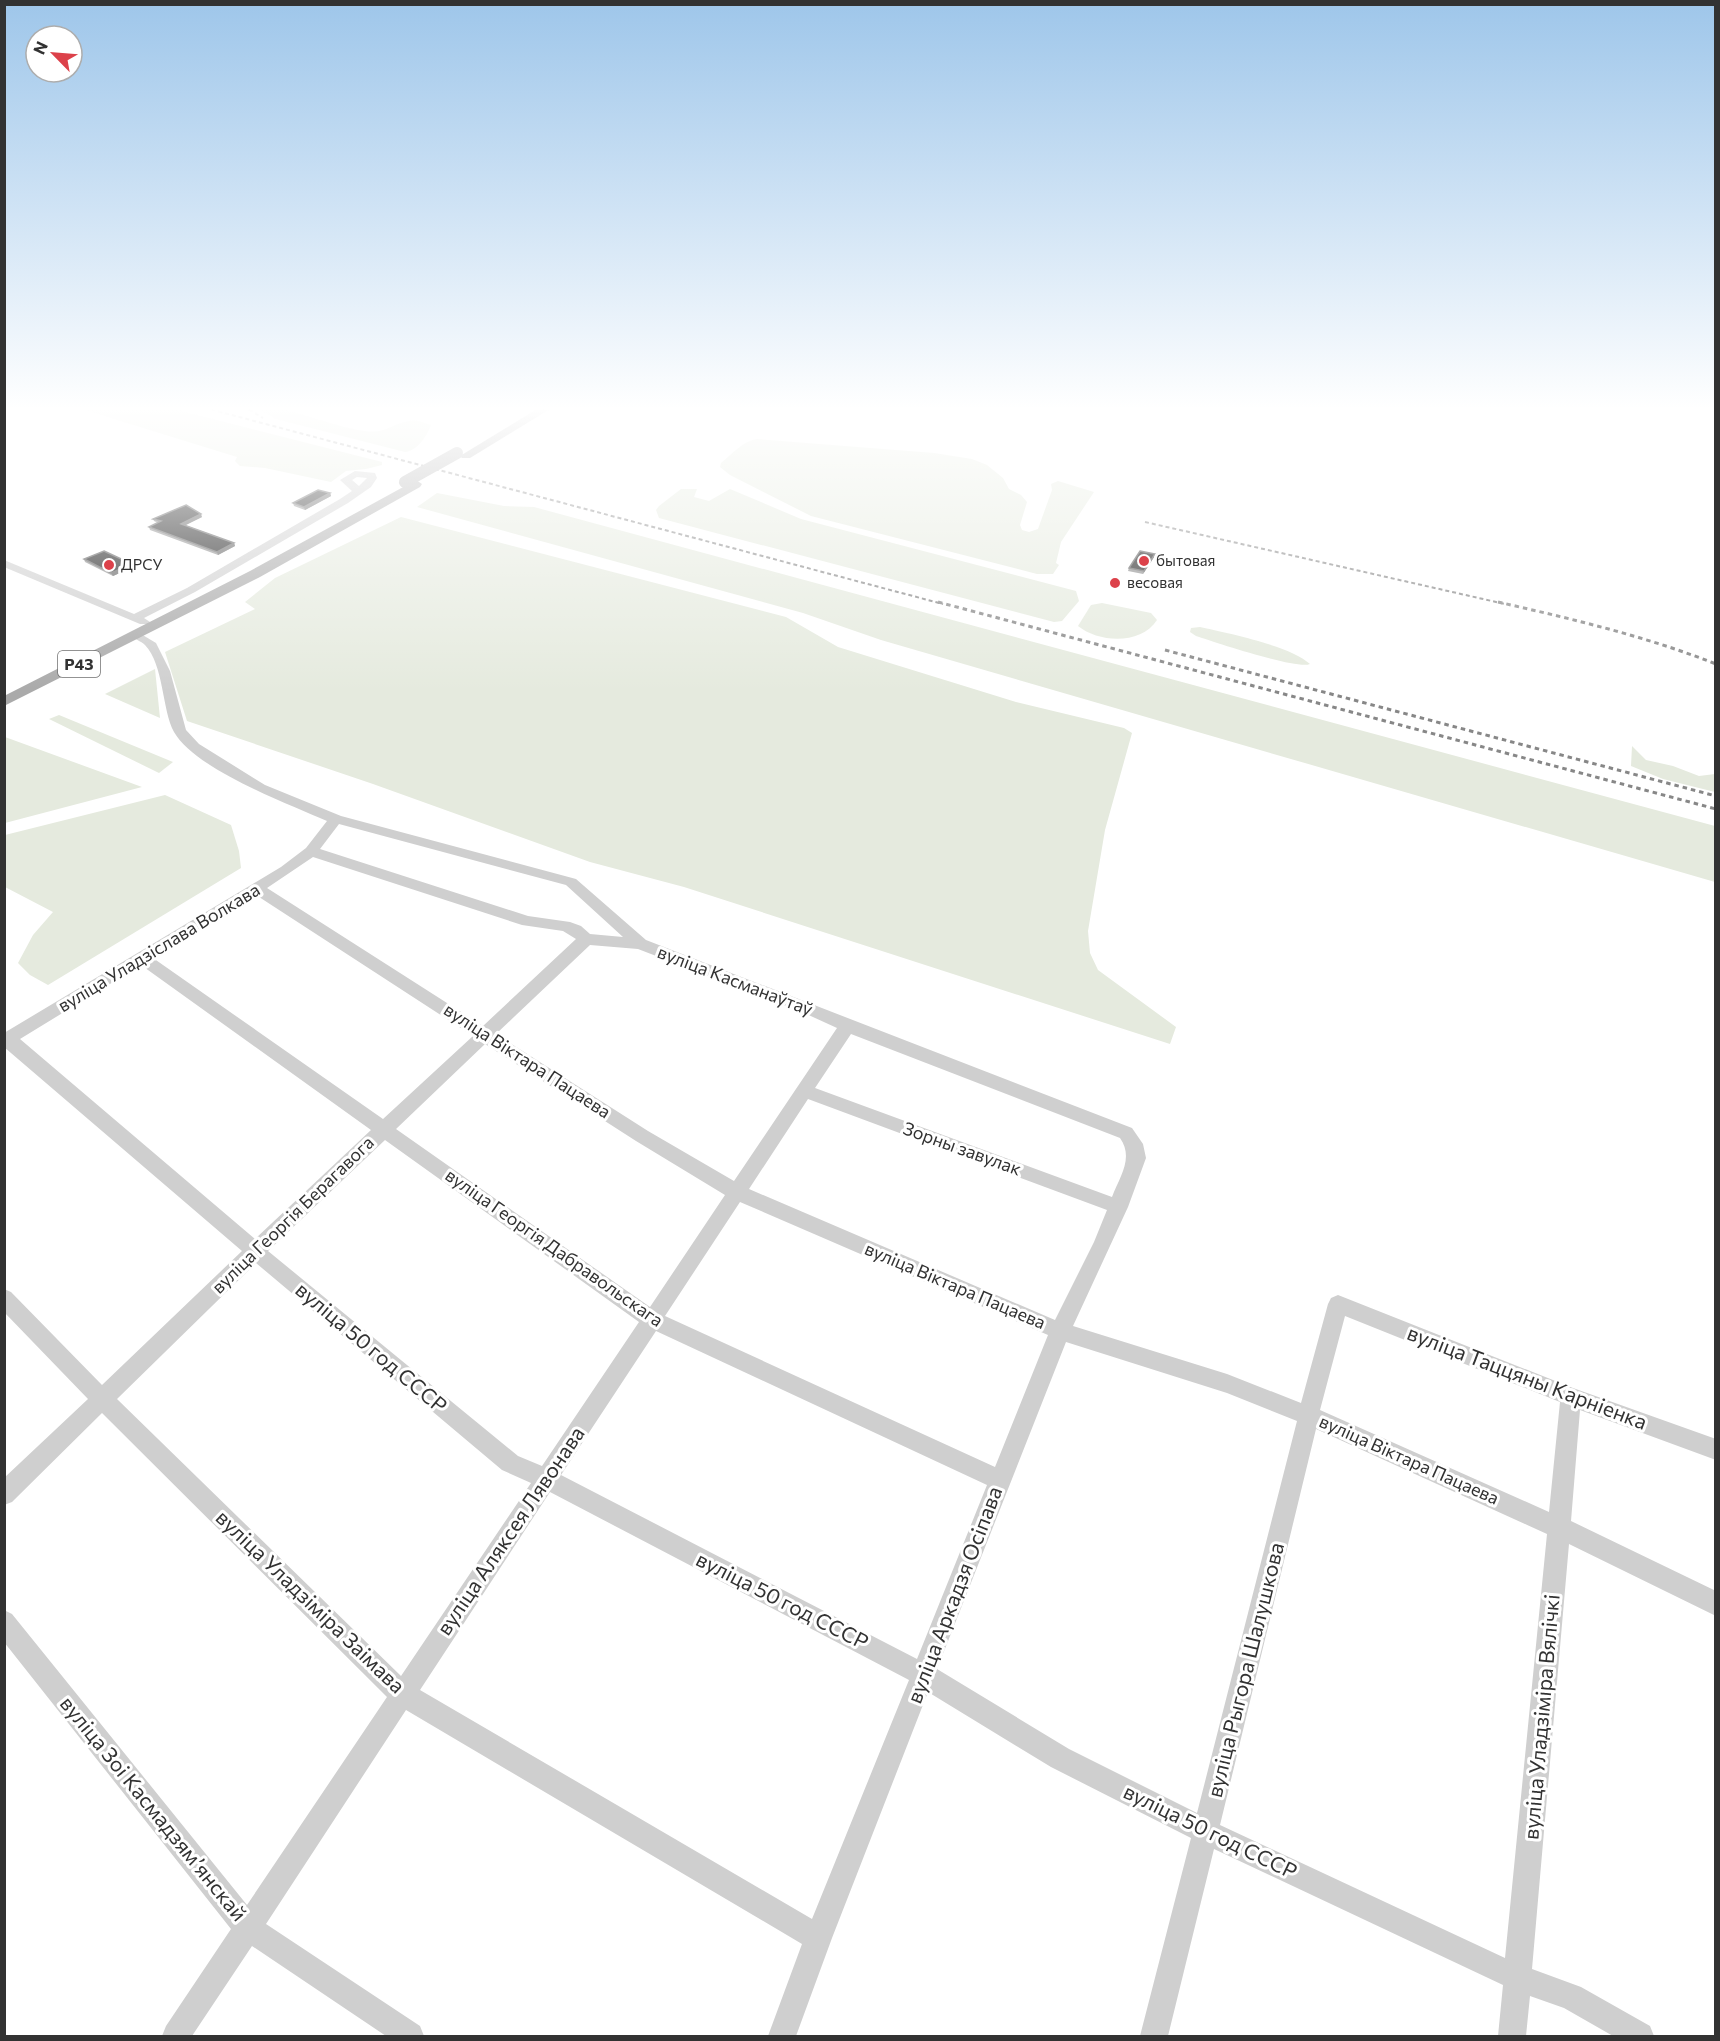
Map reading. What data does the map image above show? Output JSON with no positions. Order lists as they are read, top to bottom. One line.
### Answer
{"streets":{"main road":["Р43"],"street":["вуліца Уладзіслава Волкава","вуліца Касманаўтаў","вуліца Віктара Пацаева","Зорны завулак","вуліца Георгія Берагавога","вуліца Георгія Дабравольскага","вуліца 50 год СССР","вуліца Таццяны Карніенка","вуліца Аляксея Лявонава","вуліца Аркадзя Осіпава","вуліца Уладзіміра Заімава","вуліца Рыгора Шалушкова","вуліца Уладзіміра Вялічкі","вуліца Зоі Касмадзямʼянскай"]},"crossings":[["вуліца Уладзіслава Волкава","вуліца Касманаўтаў"],["вуліца Уладзіслава Волкава","вуліца Віктара Пацаева"],["вуліца Уладзіслава Волкава","вуліца Георгія Дабравольскага"],["вуліца Уладзіслава Волкава","вуліца 50 год СССР"],["вуліца Касманаўтаў","вуліца Георгія Берагавога"],["вуліца Касманаўтаў","вуліца Аляксея Лявонава"],["вуліца Касманаўтаў","вуліца Аркадзя Осіпава"],["вуліца Віктара Пацаева","вуліца Георгія Берагавога"],["вуліца Віктара Пацаева","вуліца Аляксея Лявонава"],["вуліца Віктара Пацаева","вуліца Аркадзя Осіпава"],["вуліца Віктара Пацаева","вуліца Рыгора Шалушкова"],["вуліца Віктара Пацаева","вуліца Уладзіміра Вялічкі"],["Зорны завулак","вуліца Аляксея Лявонава"],["Зорны завулак","вуліца Аркадзя Осіпава"],["вуліца Георгія Берагавога","вуліца Георгія Дабравольскага"],["вуліца Георгія Берагавога","вуліца 50 год СССР"],["вуліца Георгія Берагавога","вуліца Уладзіміра Заімава"],["вуліца Георгія Дабравольскага","вуліца Аляксея Лявонава"],["вуліца Георгія Дабравольскага","вуліца Аркадзя Осіпава"],["вуліца 50 год СССР","вуліца Аляксея Лявонава"],["вуліца 50 год СССР","вуліца Аркадзя Осіпава"],["вуліца 50 год СССР","вуліца Рыгора Шалушкова"],["вуліца 50 год СССР","вуліца Уладзіміра Вялічкі"],["вуліца Таццяны Карніенка","вуліца Рыгора Шалушкова"],["вуліца Таццяны Карніенка","вуліца Уладзіміра Вялічкі"],["вуліца Аляксея Лявонава","вуліца Уладзіміра Заімава"],["вуліца Аляксея Лявонава","вуліца Зоі Касмадзямʼянскай"],["вуліца Аркадзя Осіпава","вуліца Уладзіміра Заімава"]],"places":["бытовая","ДРСУ","весовая"],"north":"top left"}
